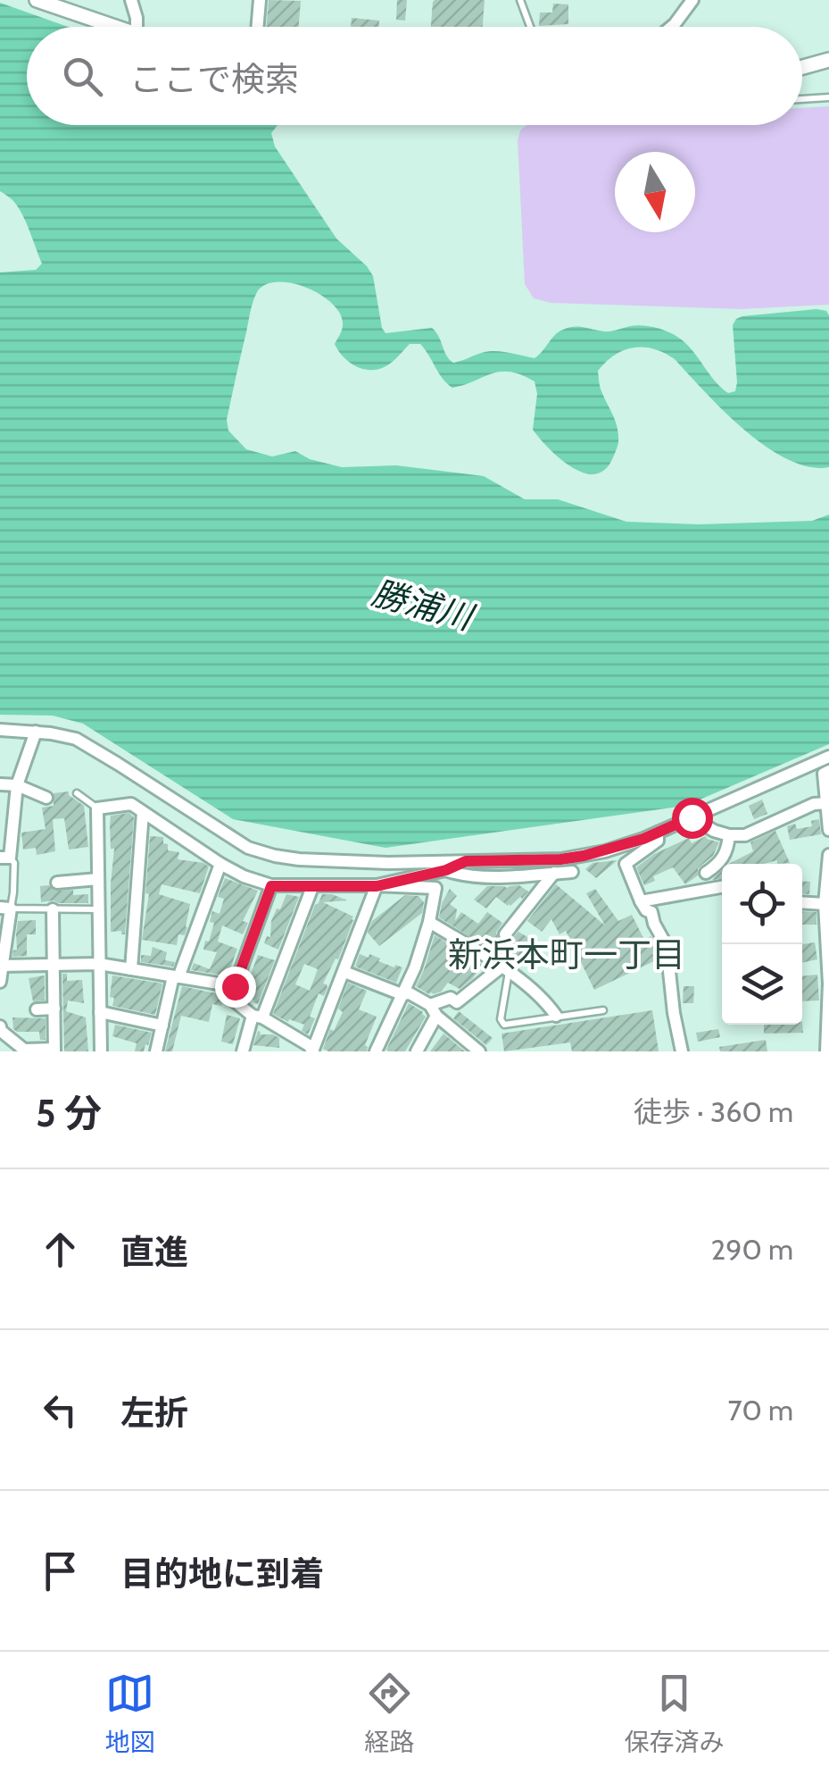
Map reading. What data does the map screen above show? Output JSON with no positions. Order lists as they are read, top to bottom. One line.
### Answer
{"districts":["新浜本町一丁目"],"water":["勝浦川"],"north":"bottom","page":{"search":"ここで検索","heading":["5 分","徒歩 · 360 m"],"list":[["直進","290 m"],["左折","70 m"],"目的地に到着"],"nav":["地図","経路","保存済み"]}}
